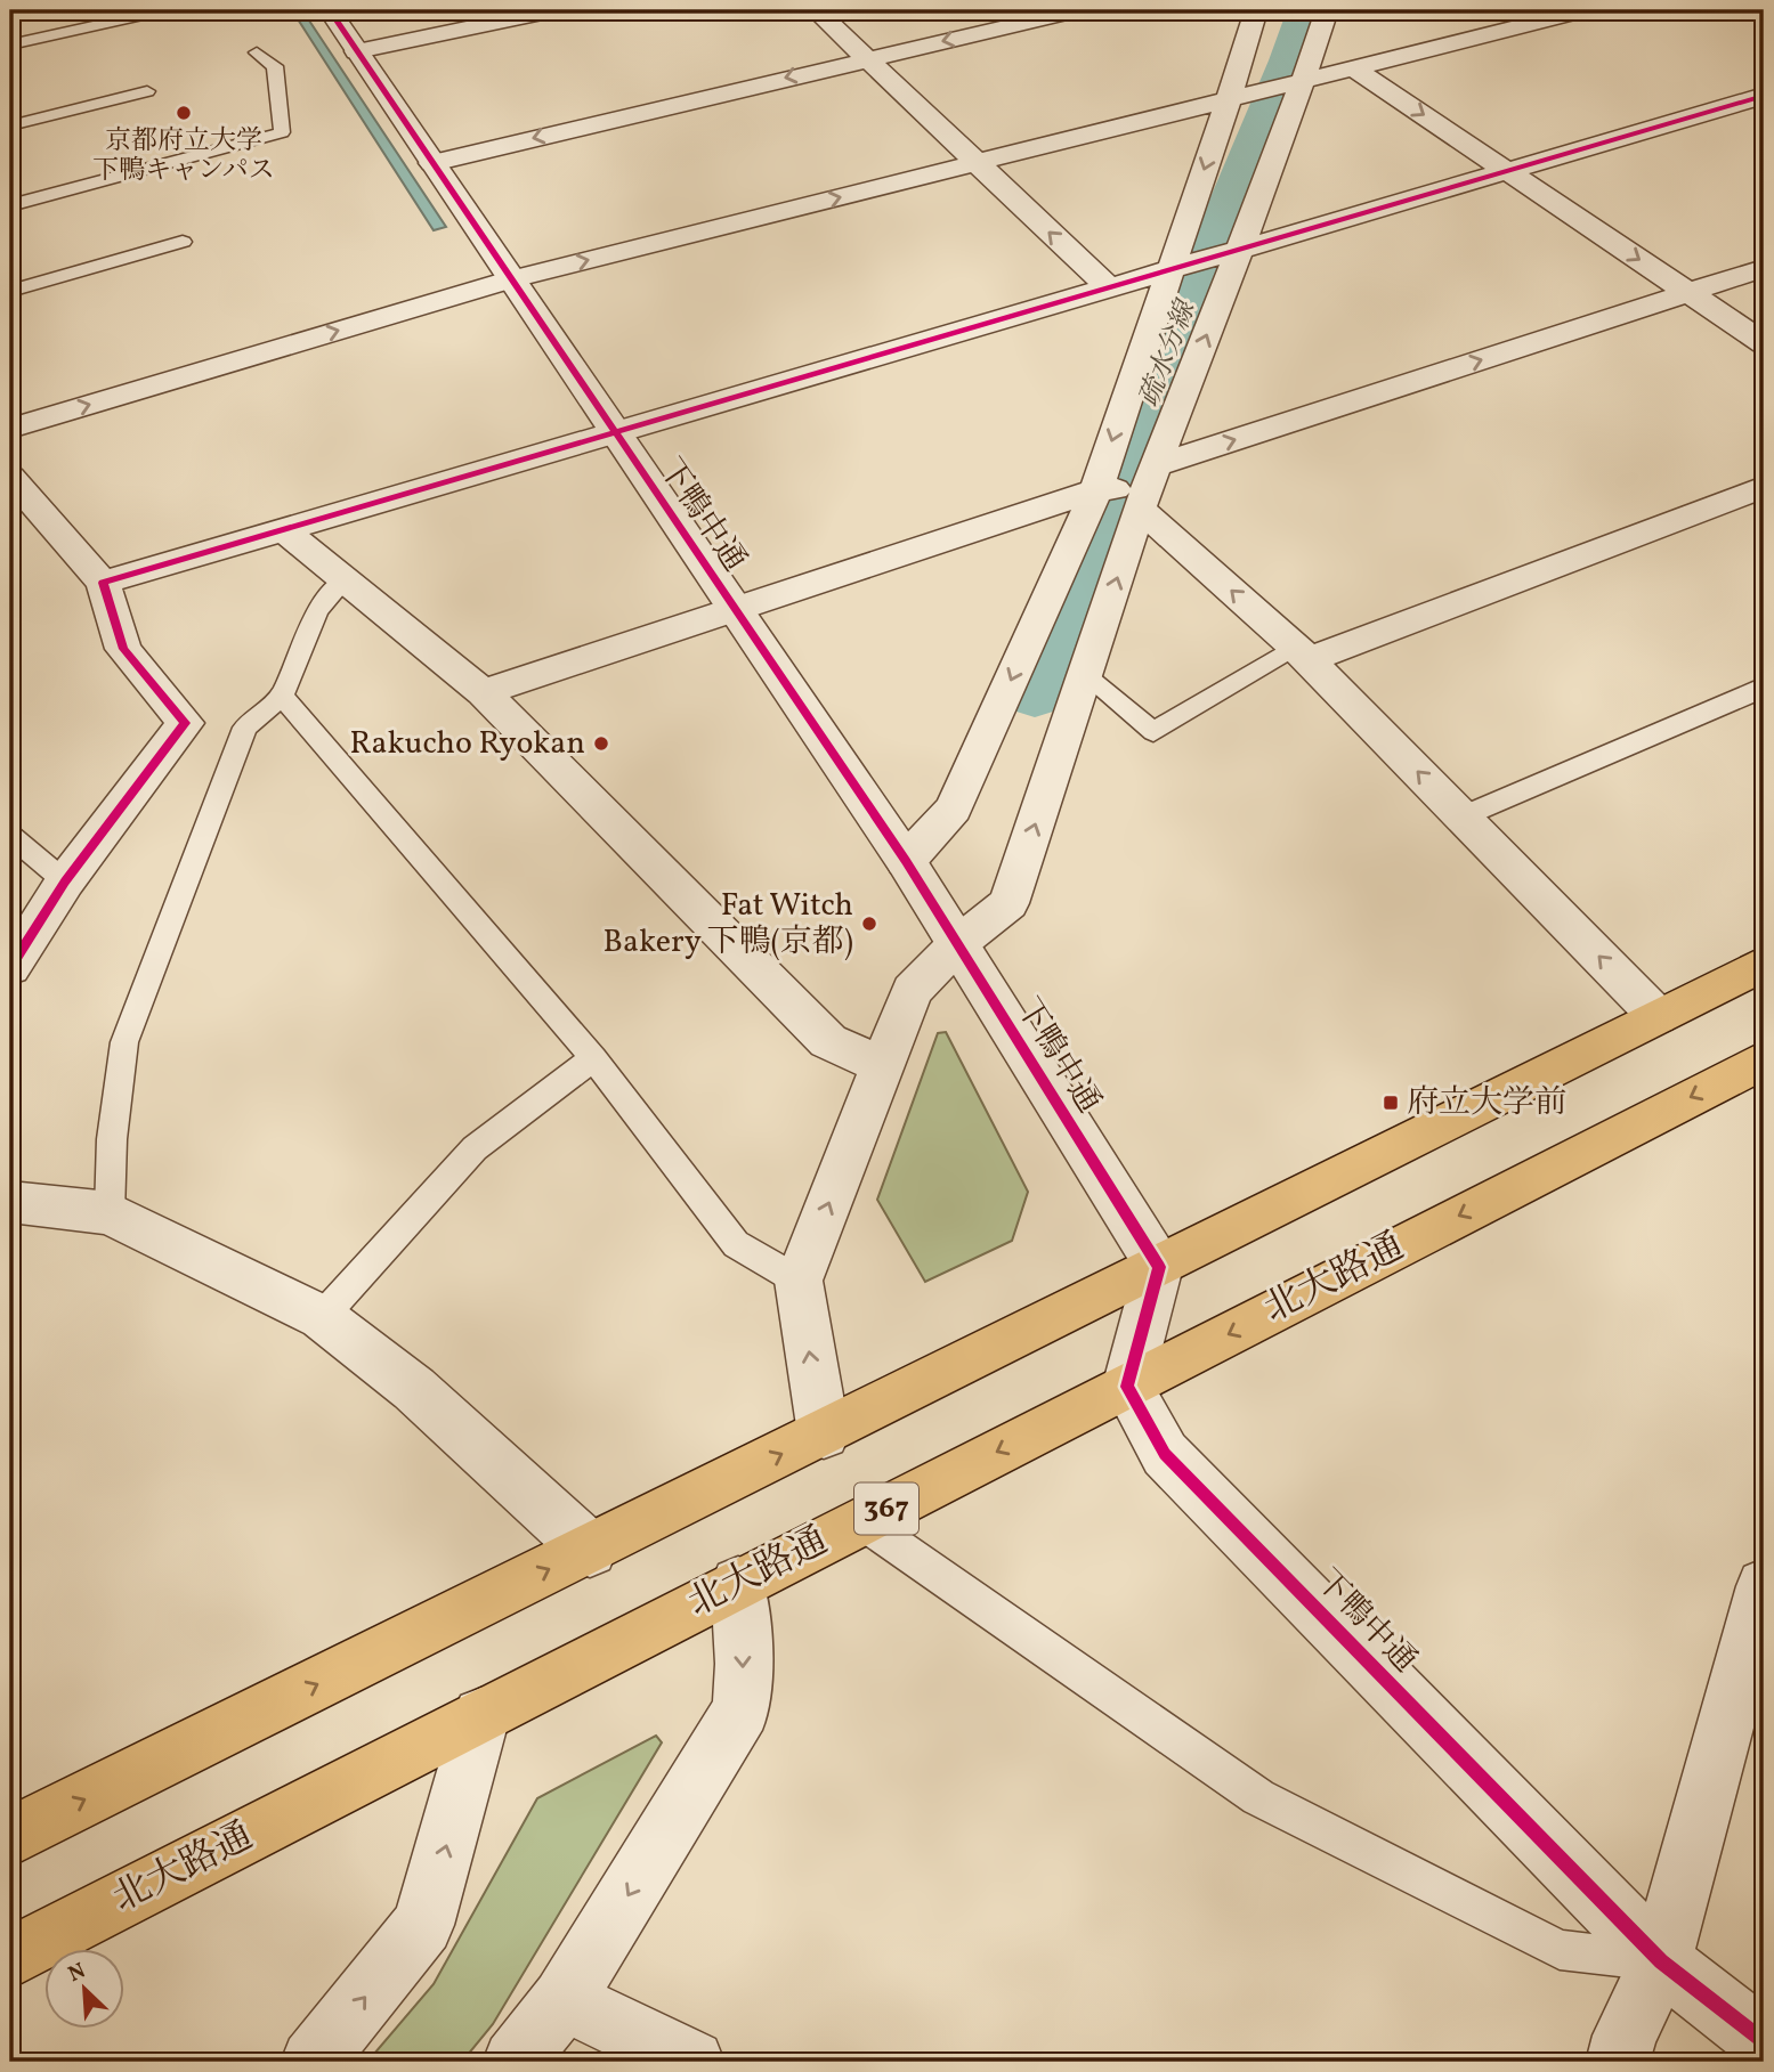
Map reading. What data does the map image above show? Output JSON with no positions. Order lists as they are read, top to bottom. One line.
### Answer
{"streets":{"highway":["北大路通","367"],"street":["下鴨中通"]},"crossings":[["下鴨中通","北大路通"]],"water":["疏水分線"],"places":{"other":["京都府立大学 下鴨キャンパス","Rakucho Ryokan","Fat Witch Bakery 下鴨(京都)"],"transit":["府立大学前"]},"north":"top left"}
